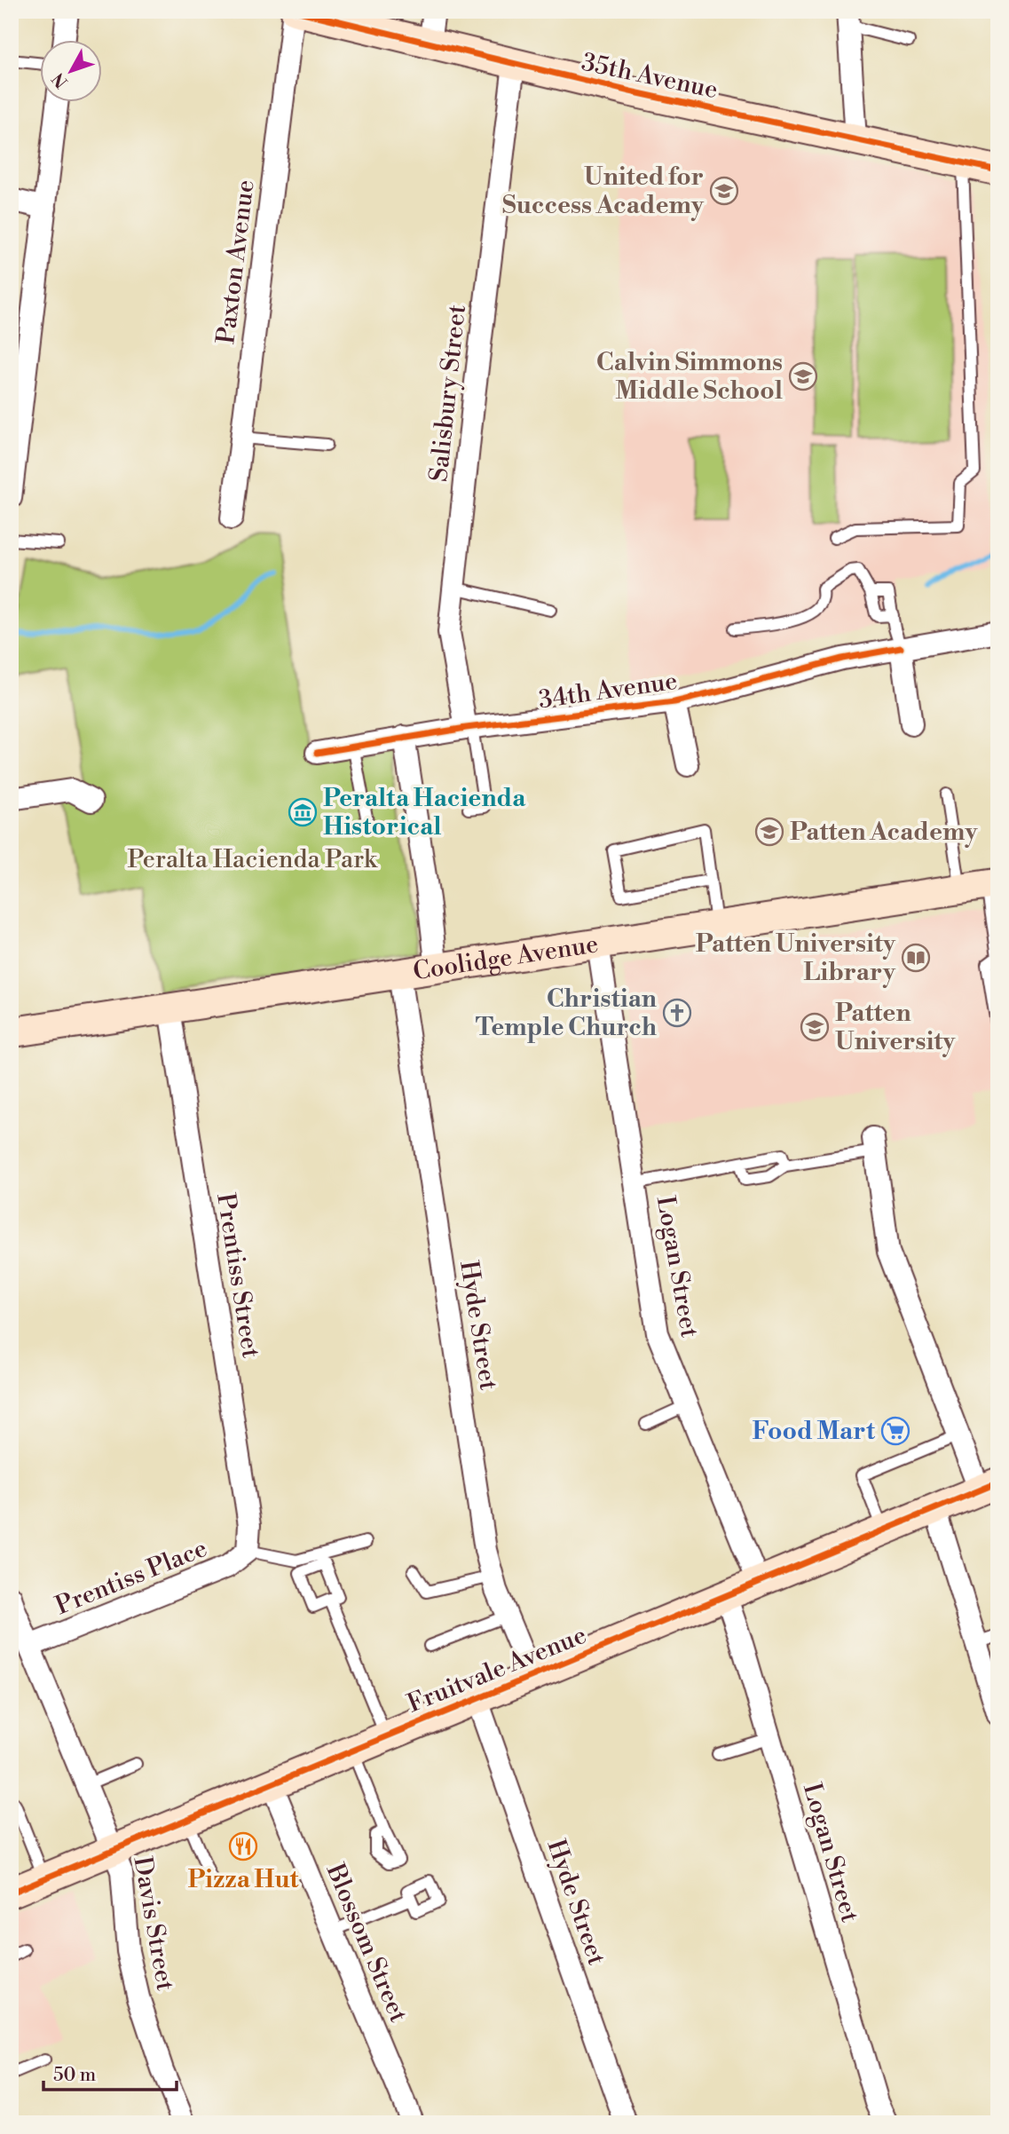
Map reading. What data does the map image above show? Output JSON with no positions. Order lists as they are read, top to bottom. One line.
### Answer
{"streets":{"main road":["35th Avenue","Coolidge Avenue","Fruitvale Avenue"],"street":["Paxton Avenue","Salisbury Street","34th Avenue","Logan Street","Prentiss Street","Hyde Street","Prentiss Place","Davis Street","Blossom Street"]},"crossings":[["35th Avenue","Paxton Avenue"],["35th Avenue","Salisbury Street"],["Salisbury Street","34th Avenue"],["Coolidge Avenue","Logan Street"],["Coolidge Avenue","Prentiss Street"],["Coolidge Avenue","Hyde Street"],["Logan Street","Fruitvale Avenue"],["Prentiss Street","Prentiss Place"],["Hyde Street","Fruitvale Avenue"],["Prentiss Place","Davis Street"],["Fruitvale Avenue","Davis Street"],["Fruitvale Avenue","Blossom Street"]],"parks":["Peralta Hacienda Park"],"places":{"school or university":["United for Success Academy","Calvin Simmons Middle School","Patten Academy","Patten University"],"museum":["Peralta Hacienda Historical"],"library":["Patten University Library"],"church":["Christian Temple Church"],"supermarket":["Food Mart"],"restaurant":["Pizza Hut"]},"scale_bar":"50 m","north":"bottom left"}
